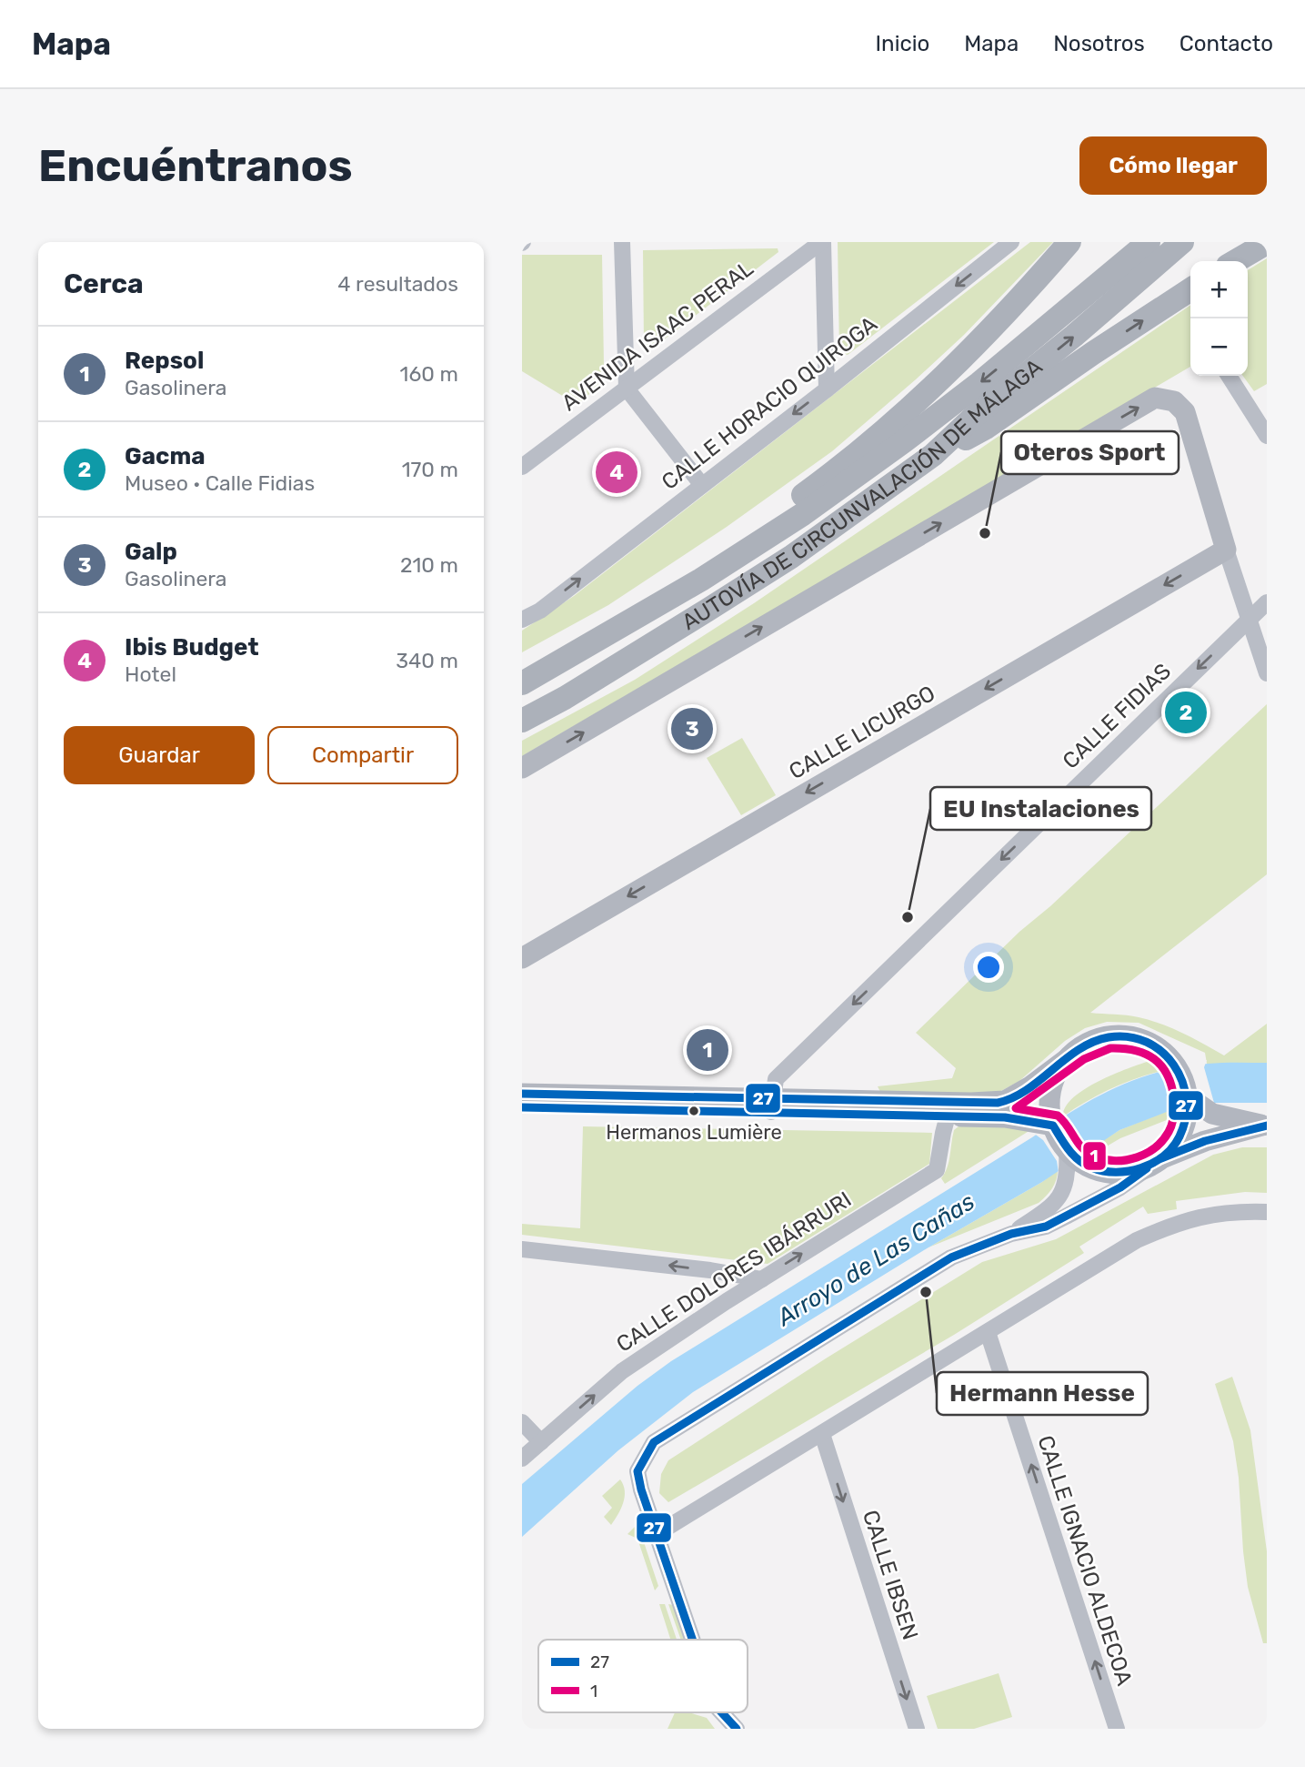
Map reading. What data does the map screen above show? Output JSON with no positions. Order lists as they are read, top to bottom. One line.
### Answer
{"streets":{"highway":["AUTOVÍA DE CIRCUNVALACIÓN DE MÁLAGA"],"main road":["CALLE LICURGO"],"street":["AVENIDA ISAAC PERAL","CALLE HORACIO QUIROGA","CALLE FIDIAS","CALLE DOLORES IBÁRRURI","CALLE IGNACIO ALDECOA","CALLE IBSEN"]},"one_way":["CALLE FIDIAS","CALLE LICURGO","CALLE IGNACIO ALDECOA","CALLE IBSEN"],"water":["Arroyo de Las Cañas"],"places":["Oteros Sport","EU Instalaciones","Hermanos Lumière","Hermann Hesse"],"lines":["transit line 27","transit line 1"],"legend":["27","1"],"page":{"header":"Mapa","nav":["Inicio","Mapa","Nosotros","Contacto"],"buttons":["Cómo llegar",["Guardar","Compartir"]],"title":"Encuéntranos","heading":["Cerca","4 resultados"],"map_buttons":["+","−"],"list":[{"mark":"1","name":"Repsol","note":"Gasolinera","value":"160 m"},{"mark":"2","name":"Gacma","note":"Museo · Calle Fidias","value":"170 m"},{"mark":"3","name":"Galp","note":"Gasolinera","value":"210 m"},{"mark":"4","name":"Ibis Budget","note":"Hotel","value":"340 m"}],"pins":["4","2","3","1"]}}
